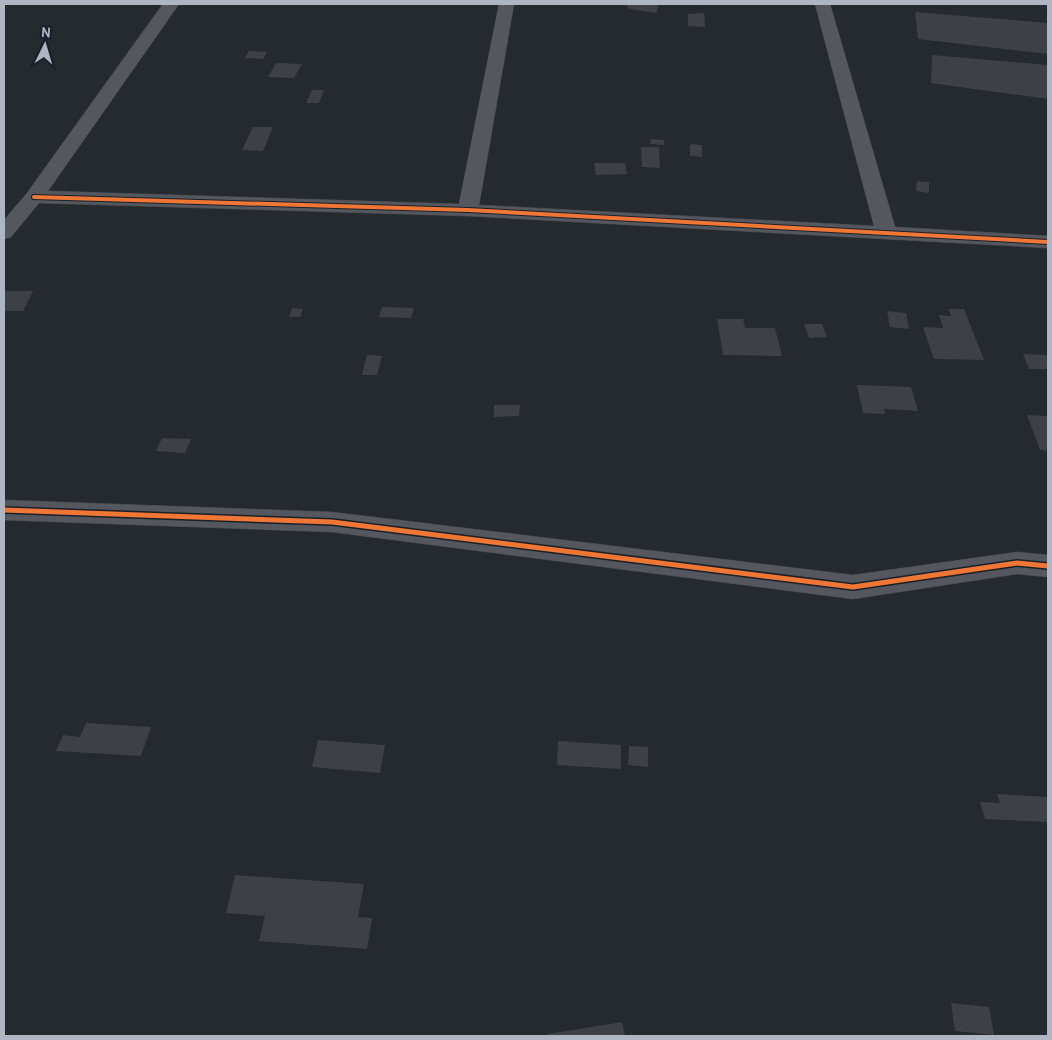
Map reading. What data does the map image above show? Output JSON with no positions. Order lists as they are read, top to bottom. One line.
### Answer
{"north":"top"}
